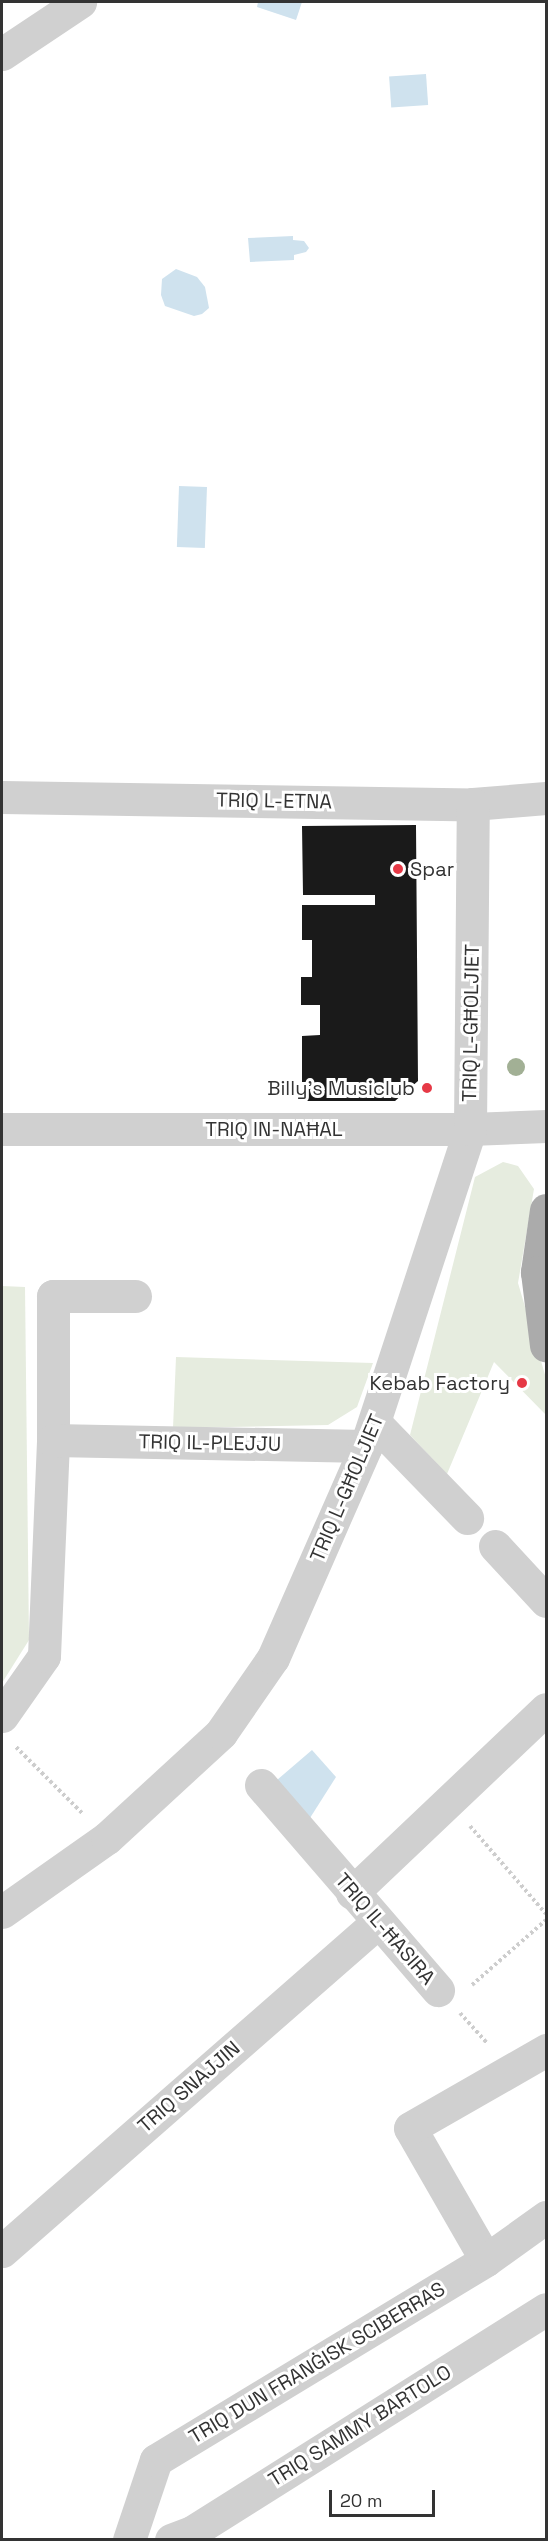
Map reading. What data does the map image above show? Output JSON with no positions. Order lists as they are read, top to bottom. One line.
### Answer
{"streets":{"street":["TRIQ L-ETNA","TRIQ L-GĦOLJIET","TRIQ IN-NAĦAL","TRIQ IL-PLEJJU","TRIQ IL-ĦASIRA","TRIQ SNAJJIN","TRIQ DUN FRANĠISK SCIBERRAS","TRIQ SAMMY BARTOLO"]},"crossings":[["TRIQ L-ETNA","TRIQ L-GĦOLJIET"],["TRIQ L-GĦOLJIET","TRIQ IN-NAĦAL"],["TRIQ L-GĦOLJIET","TRIQ IL-PLEJJU"],["TRIQ IL-ĦASIRA","TRIQ SNAJJIN"]],"places":["Spar","Billy's Musiclub","Kebab Factory"],"scale_bar":"20 m"}
